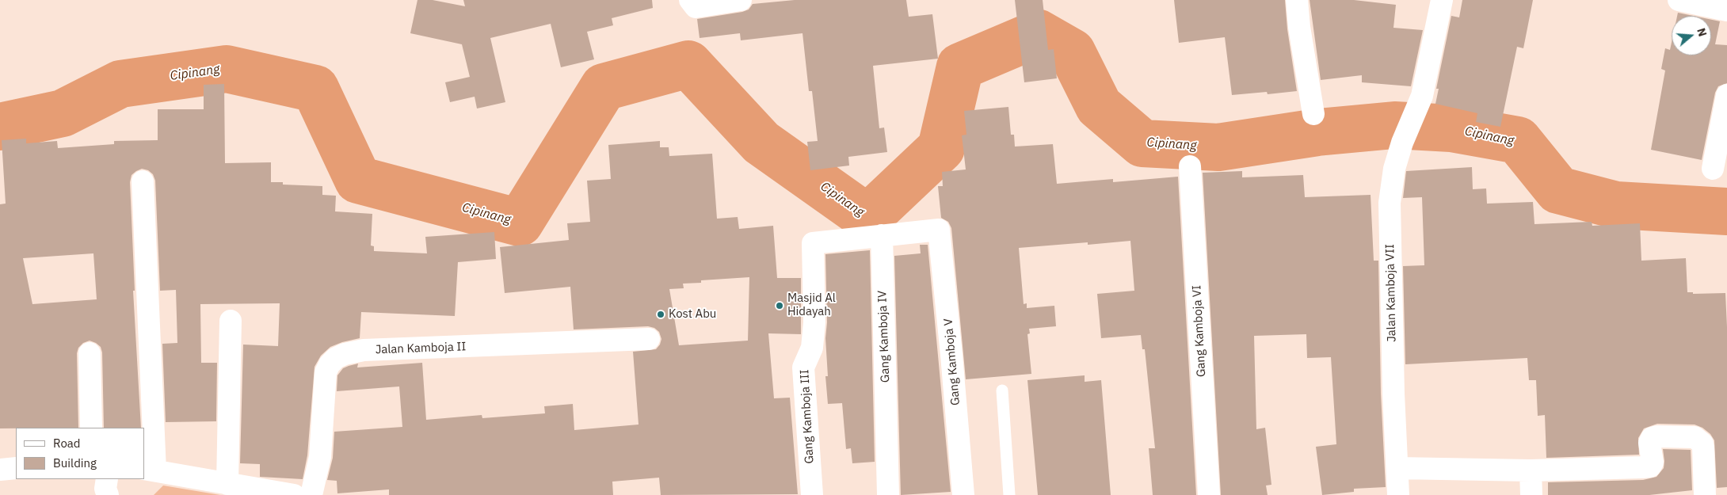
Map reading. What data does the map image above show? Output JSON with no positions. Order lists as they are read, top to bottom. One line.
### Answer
{"streets":{"street":["Jalan Kamboja VII","Gang Kamboja VI","Gang Kamboja IV","Jalan Kamboja II","Gang Kamboja V","Gang Kamboja III"]},"crossings":[["Gang Kamboja IV","Gang Kamboja V"],["Gang Kamboja IV","Gang Kamboja III"],["Gang Kamboja V","Gang Kamboja III"]],"water":["Cipinang"],"places":["Masjid Al Hidayah","Kost Abu"],"legend":["Road","Building"],"north":"right"}
